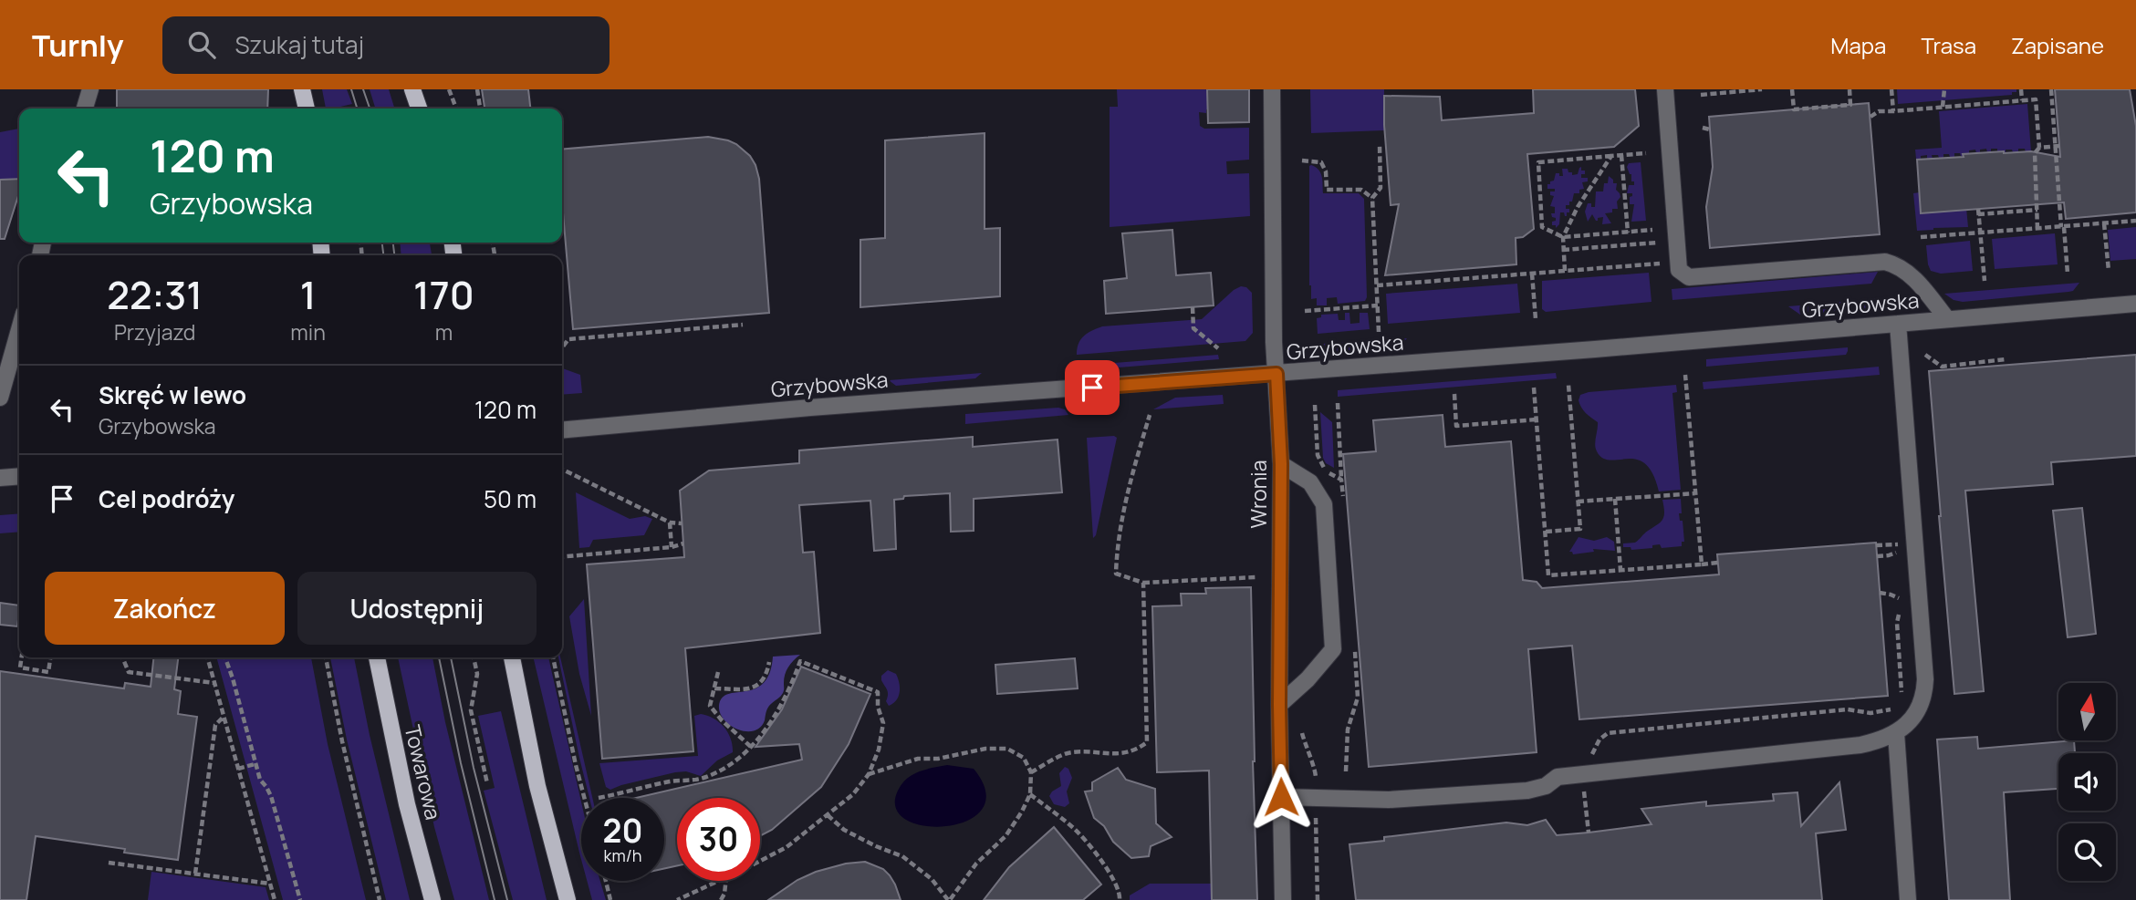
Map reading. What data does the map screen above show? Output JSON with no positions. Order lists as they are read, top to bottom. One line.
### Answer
{"streets":{"main road":["Towarowa"],"street":["Grzybowska","Wronia"]},"crossings":[["Grzybowska","Wronia"]],"north":"top","page":{"header":"Turnly","search":"Szukaj tutaj","nav":["Mapa","Trasa","Zapisane"],"turn":["120 m","Grzybowska"],"eta":["22:31","Przyjazd","1","min","170","m"],"list":[{"name":"Skręć w lewo","note":"Grzybowska","value":"120 m"},{"name":"Cel podróży","value":"50 m"}],"buttons":["Zakończ","Udostępnij"],"speed":"20 km/h","limit":"30"}}
